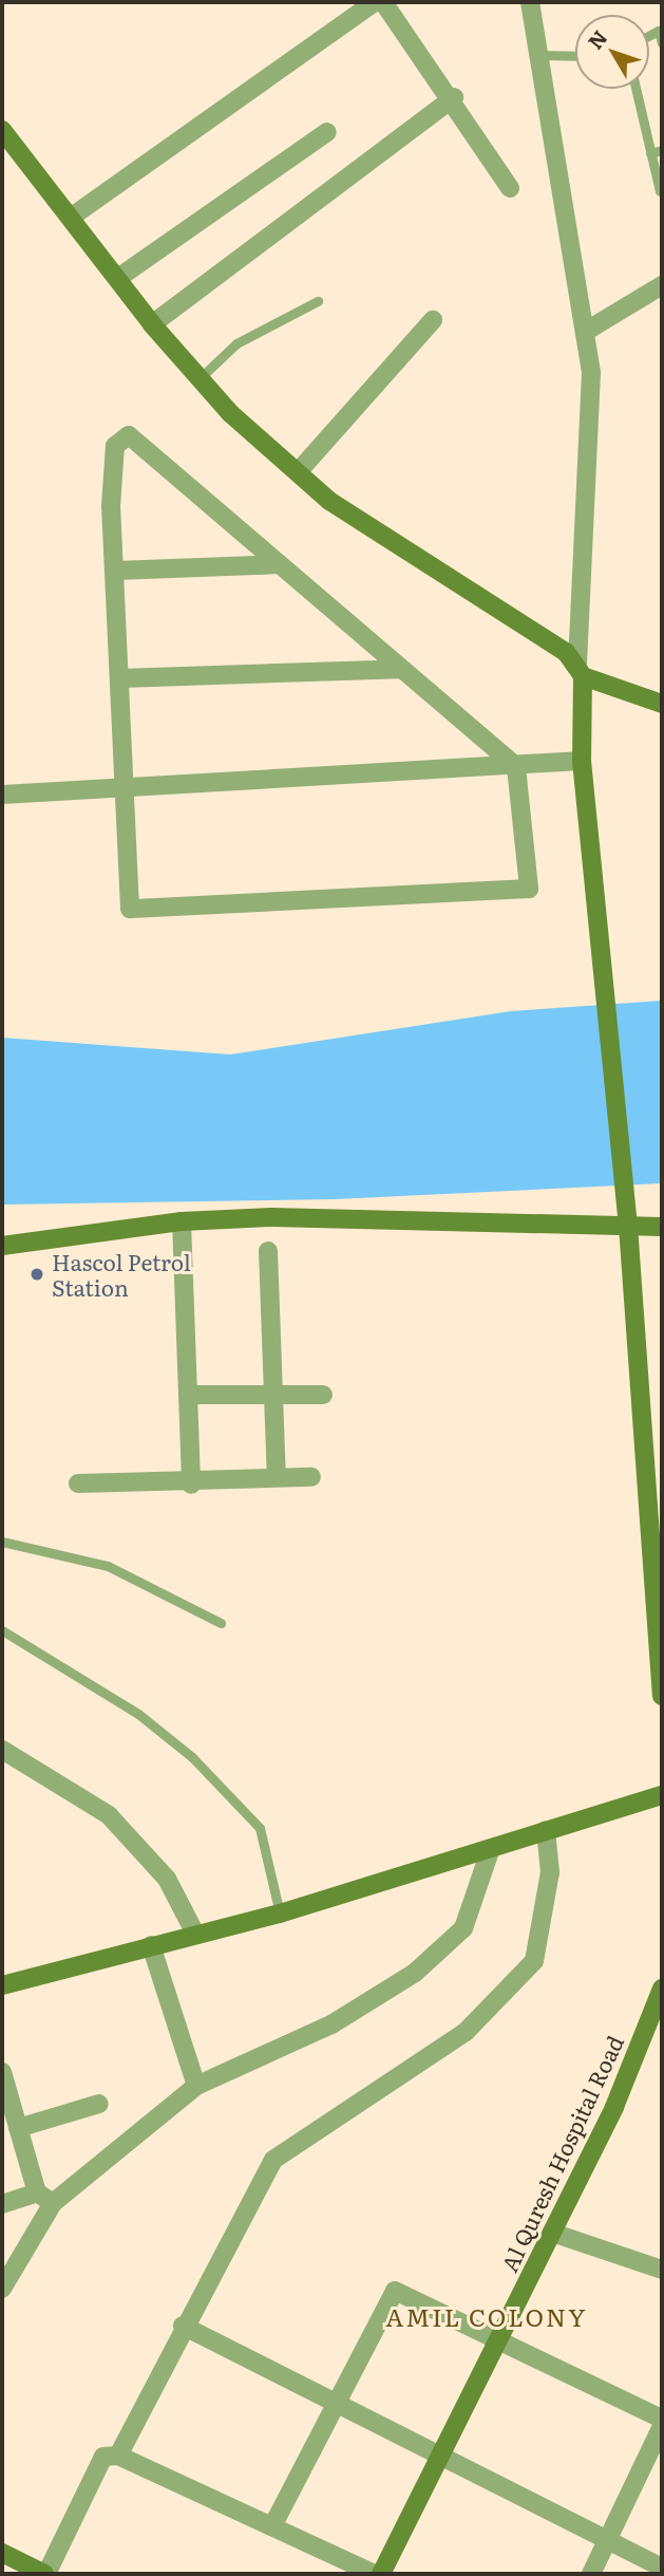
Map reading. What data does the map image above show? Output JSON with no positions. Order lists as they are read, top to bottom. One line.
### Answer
{"streets":{"street":["Al Quresh Hospital Road"]},"districts":["AMIL COLONY"],"places":["Hascol Petrol Station"],"north":"top left"}
